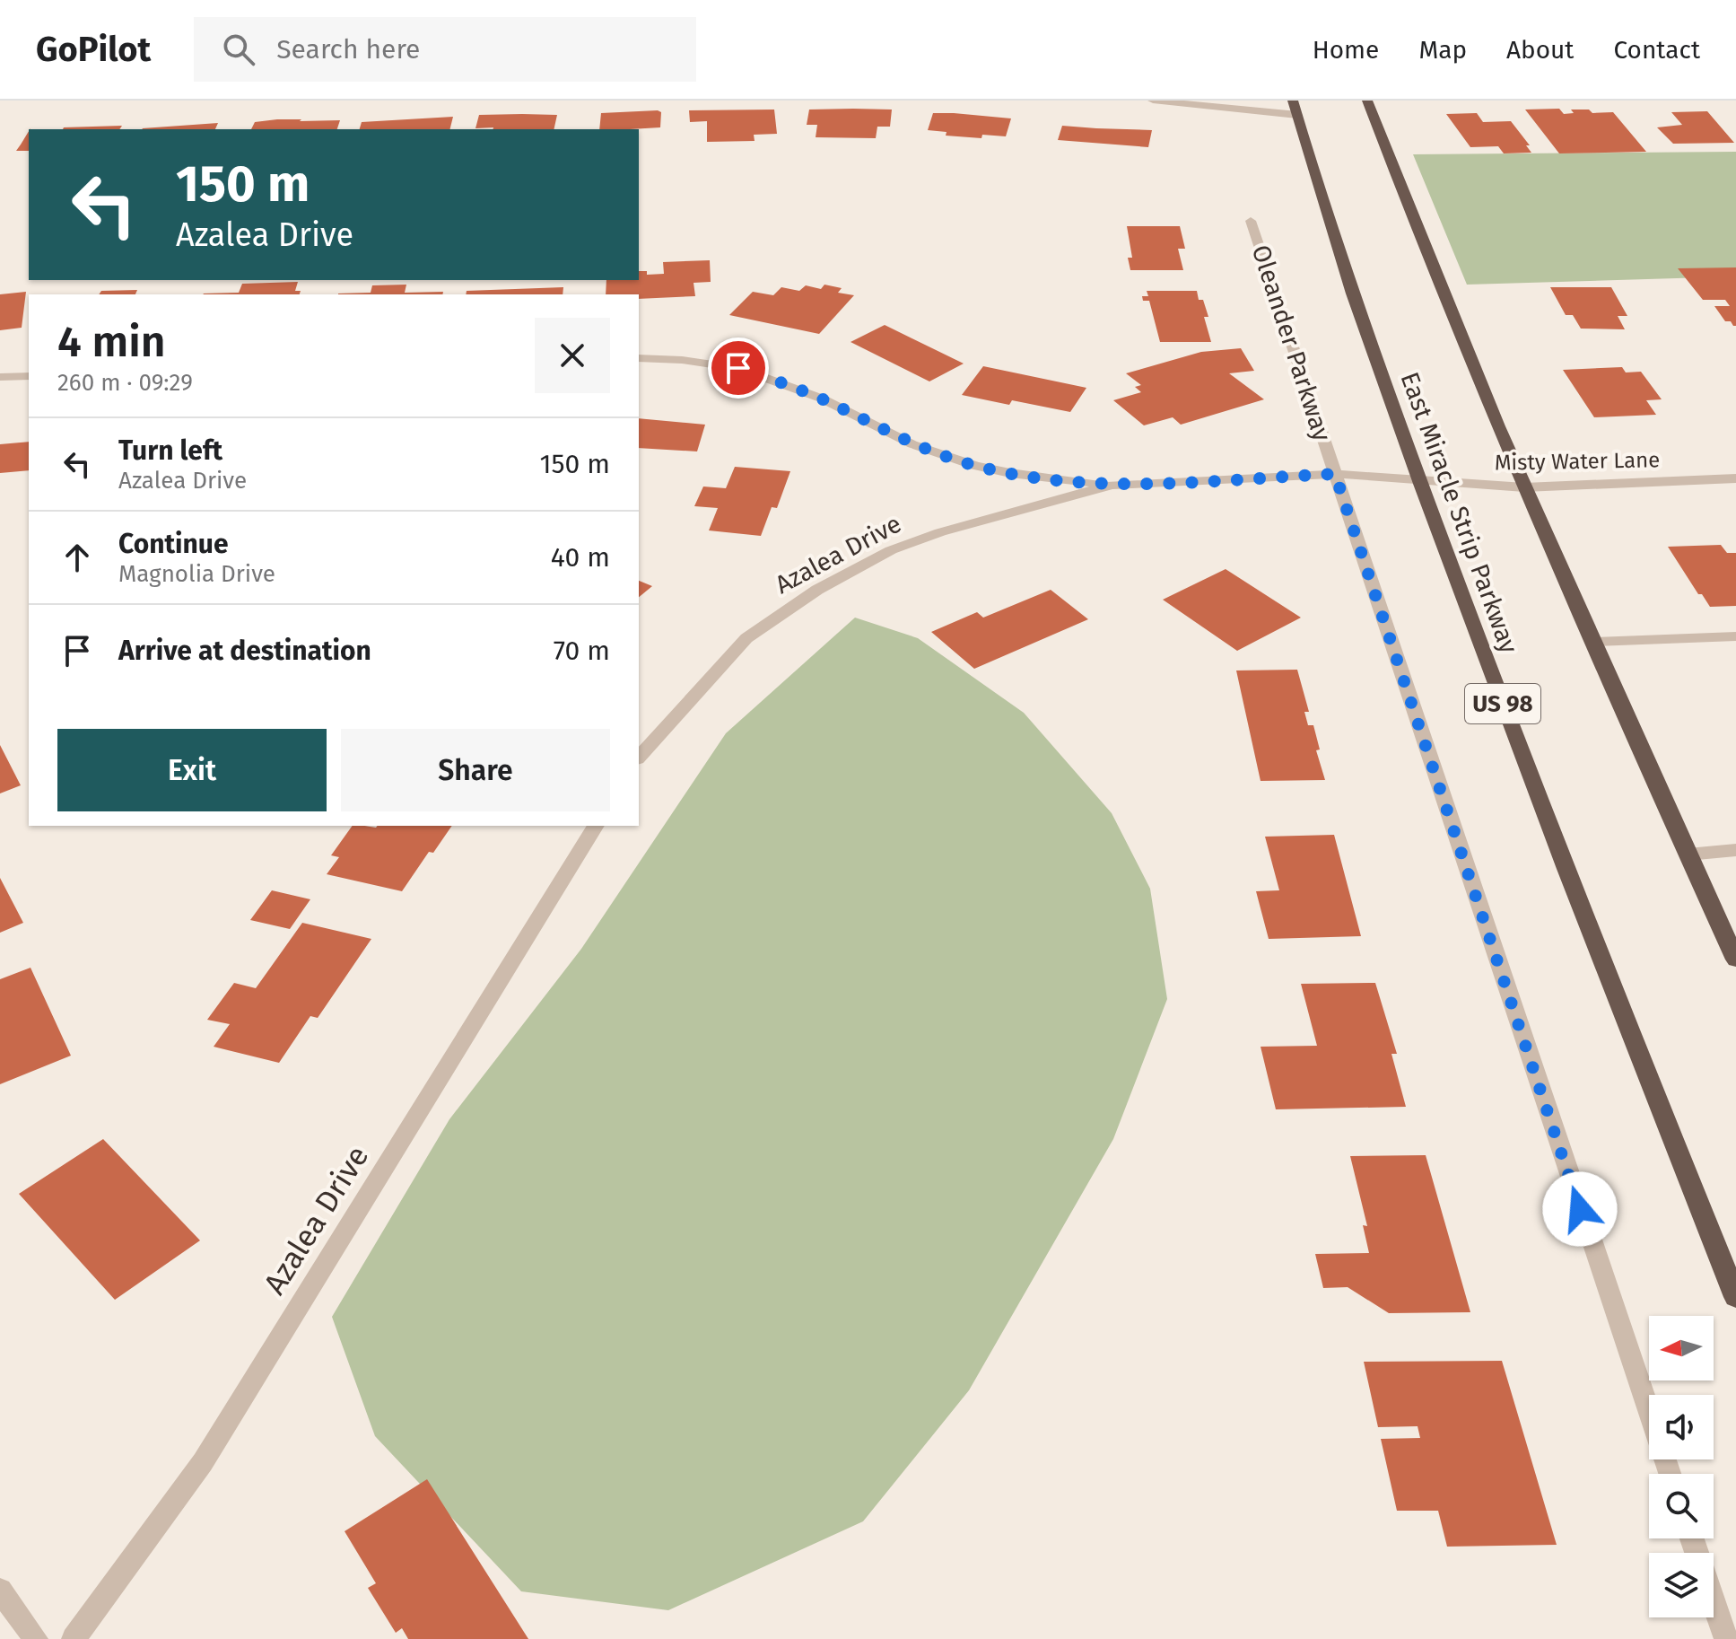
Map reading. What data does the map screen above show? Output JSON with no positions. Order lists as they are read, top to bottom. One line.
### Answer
{"streets":{"highway":["East Miracle Strip Parkway","US 98"],"street":["Oleander Parkway","Misty Water Lane","Azalea Drive"]},"crossings":[["Oleander Parkway","Azalea Drive"],["Misty Water Lane","East Miracle Strip Parkway"],["Misty Water Lane","Azalea Drive"],["East Miracle Strip Parkway","Azalea Drive"]],"north":"left","page":{"header":"GoPilot","search":"Search here","nav":["Home","Map","About","Contact"],"turn":["150 m","Azalea Drive"],"heading":["4 min","260 m · 09:29"],"list":[{"name":"Turn left","note":"Azalea Drive","value":"150 m"},{"name":"Continue","note":"Magnolia Drive","value":"40 m"},{"name":"Arrive at destination","value":"70 m"}],"buttons":["Exit","Share"]}}
